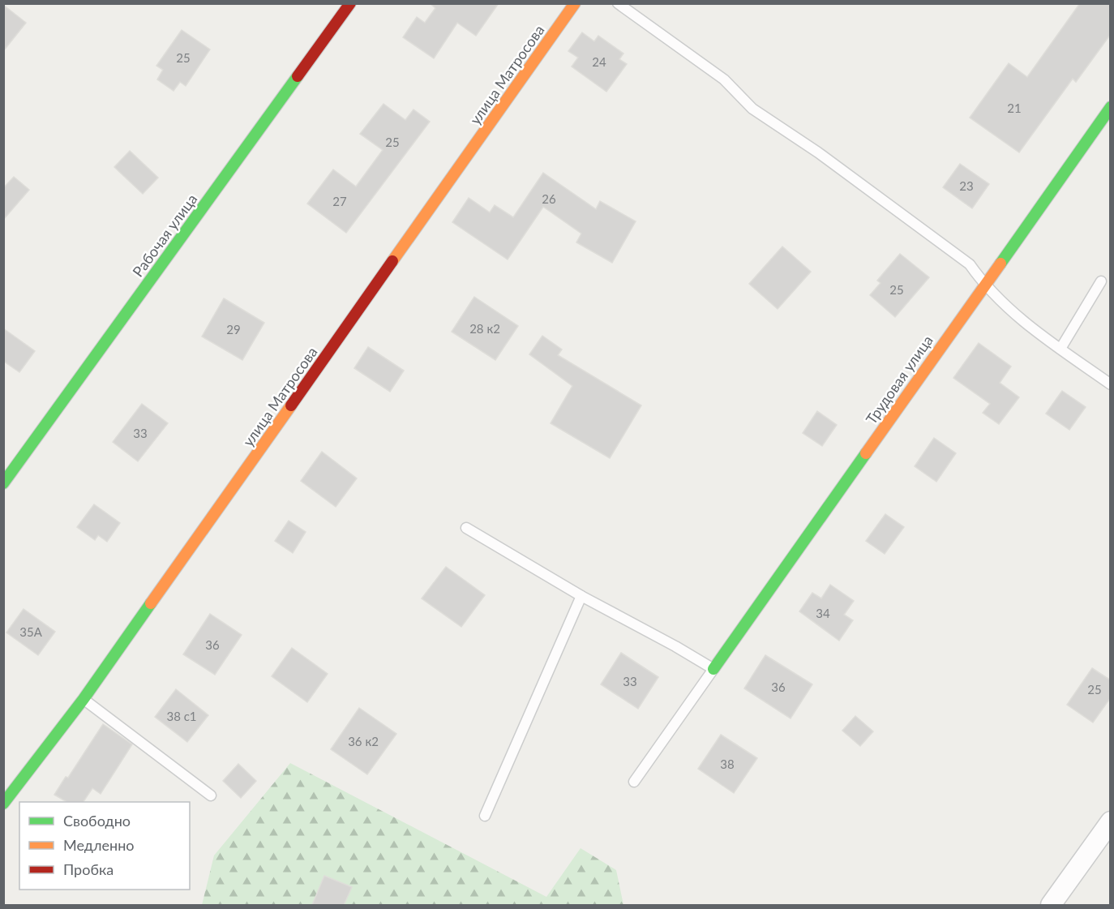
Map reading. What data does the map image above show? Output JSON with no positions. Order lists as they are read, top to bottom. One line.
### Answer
{"streets":{"street":["улица Матросова","Рабочая улица","Трудовая улица"]},"house_numbers":["25","24","21","25","23","26","27","25","28 к2","29","33","34","35А","36","33","36","25","38 с1","36 к2","38"],"legend":["Свободно","Медленно","Пробка"]}
